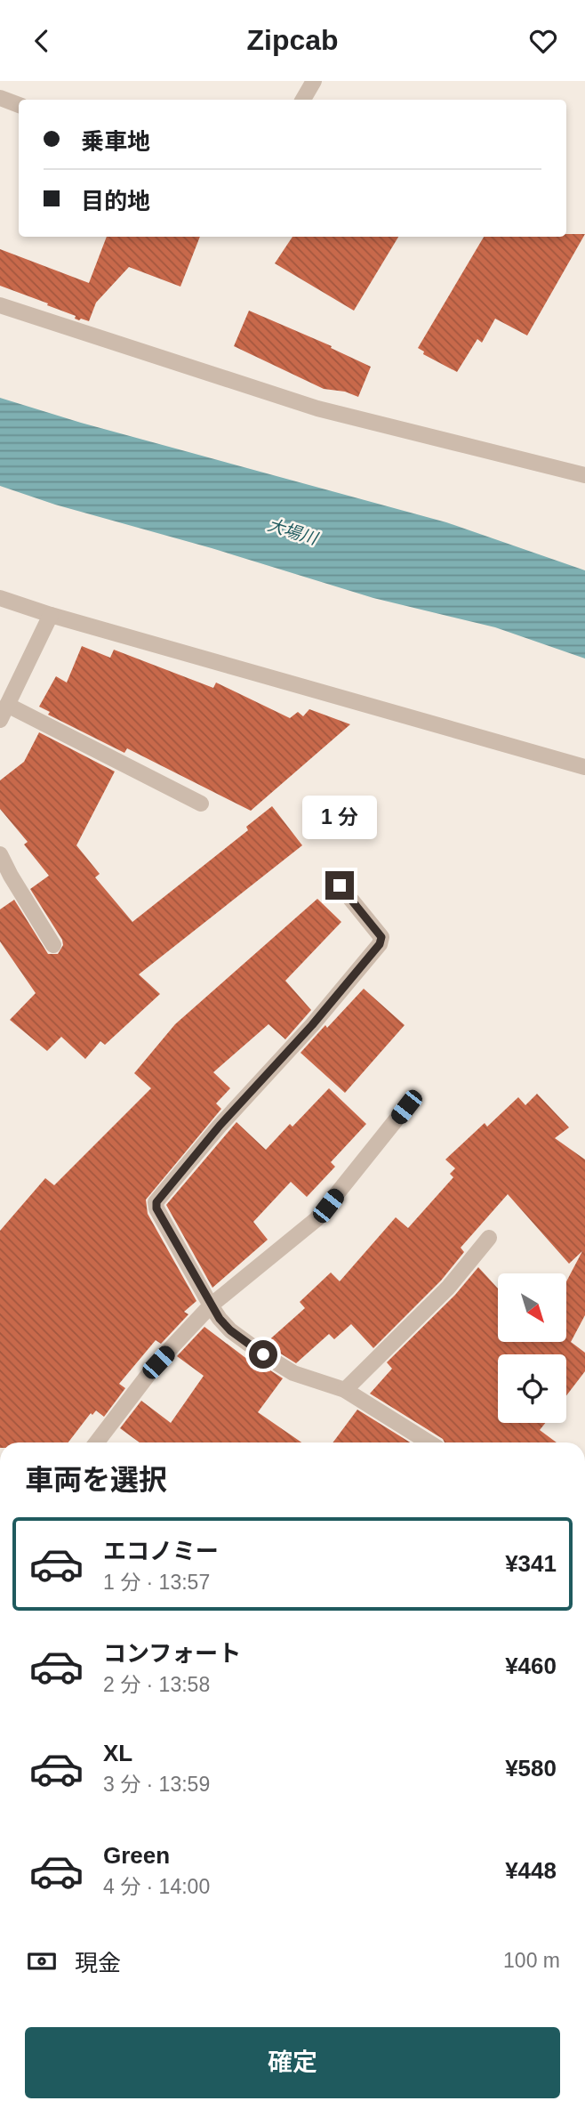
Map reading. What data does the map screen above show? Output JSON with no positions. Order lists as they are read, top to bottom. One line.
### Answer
{"water":["大場川"],"north":"bottom right","page":{"header":"Zipcab","banner":["乗車地","目的地"],"bubble":"1 分","heading":"車両を選択","list":[{"name":"エコノミー","note":"1 分 · 13:57","value":"¥341"},{"name":"コンフォート","note":"2 分 · 13:58","value":"¥460"},{"name":"XL","note":"3 分 · 13:59","value":"¥580"},{"name":"Green","note":"4 分 · 14:00","value":"¥448"}],"pay":["現金","100 m"],"buttons":"確定"}}
